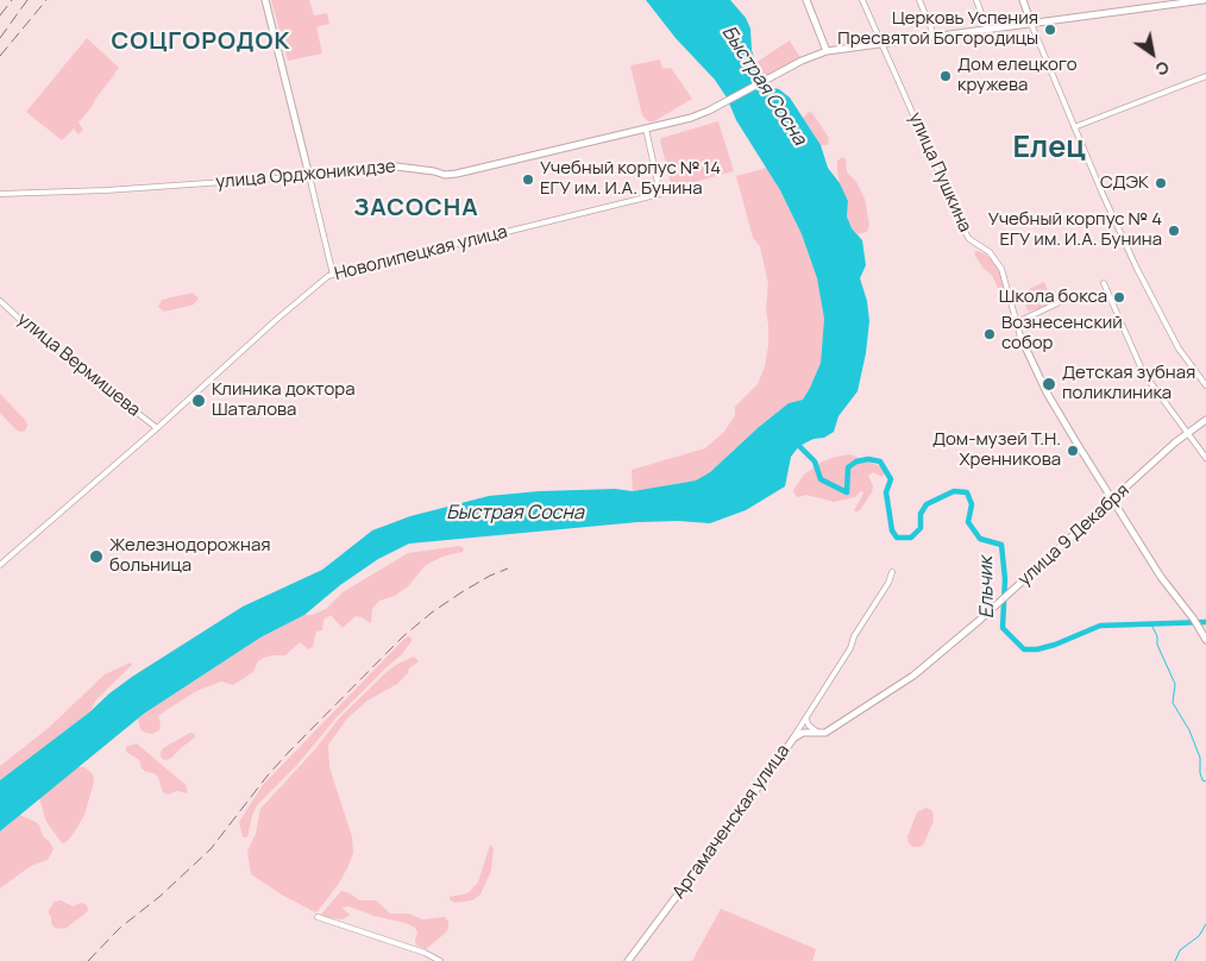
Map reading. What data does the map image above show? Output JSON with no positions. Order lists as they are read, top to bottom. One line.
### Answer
{"streets":{"main road":["улица Орджоникидзе","улица 9 Декабря","Аргамаченская улица"],"street":["улица Пушкина","Новолипецкая улица","улица Вермишева"]},"crossings":[["улица Пушкина","улица Орджоникидзе"],["улица Орджоникидзе","Новолипецкая улица"],["Новолипецкая улица","улица Вермишева"],["улица 9 Декабря","Аргамаченская улица"]],"districts":["СОЦГОРОДОК","Елец","ЗАСОСНА"],"water":["Быстрая Сосна","Ельчик"],"places":["Церковь Успения Пресвятой Богородицы","Дом елецкого кружева","Учебный корпус № 14 ЕГУ им. И.А. Бунина","СДЭК","Учебный корпус № 4 ЕГУ им. И.А. Бунина","Школа бокса","Вознесенский собор","Детская зубная поликлиника","Клиника доктора Шаталова","Дом-музей Т.Н. Хренникова","Железнодорожная больница"],"north":"bottom right"}
